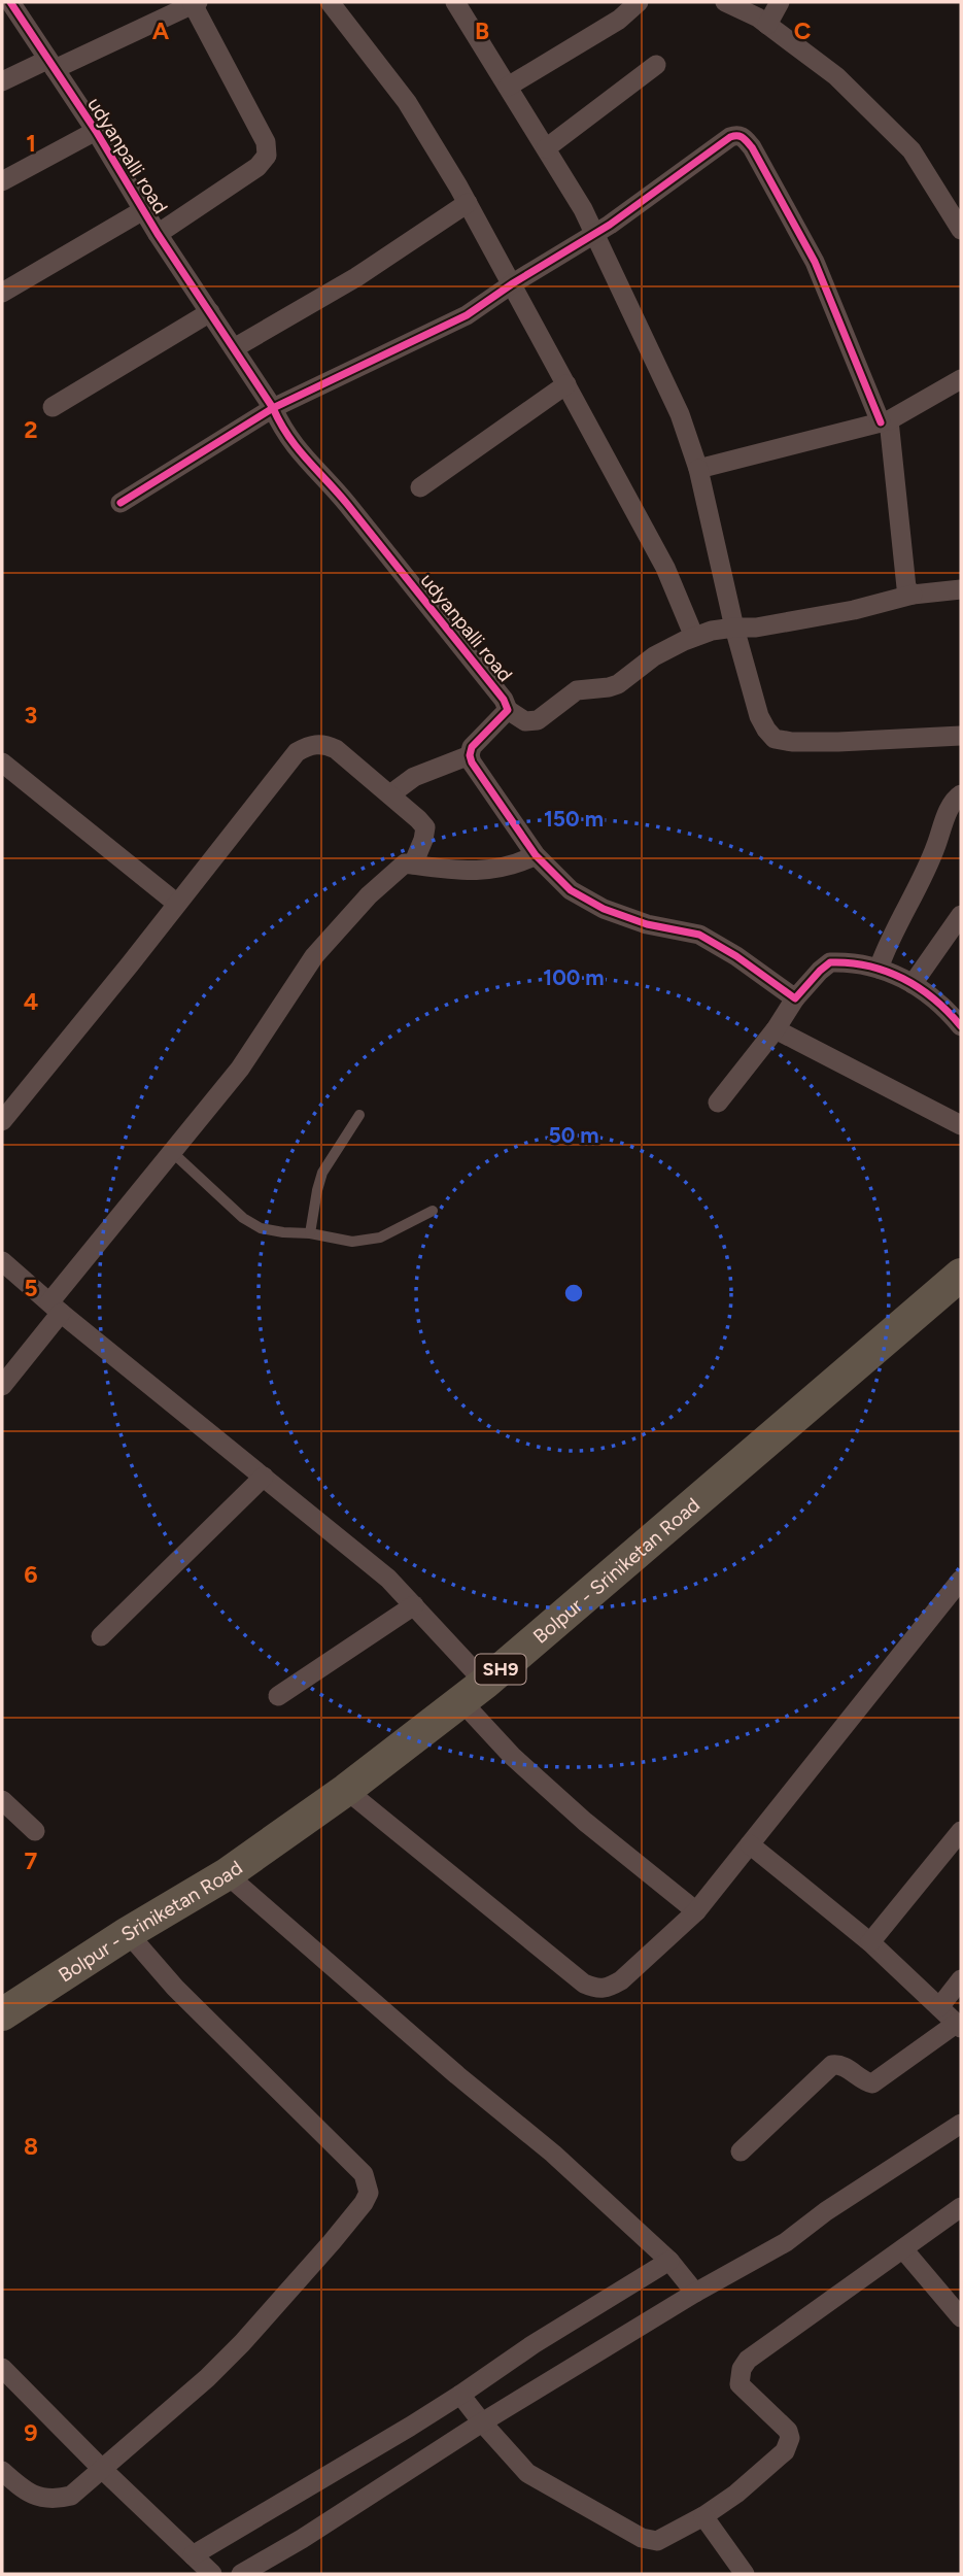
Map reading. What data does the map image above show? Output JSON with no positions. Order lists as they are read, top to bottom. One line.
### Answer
{"streets":{"main road":["Bolpur - Sriniketan Road","SH9"],"street":["udyanpalli road"]},"grid":{"columns":["A","B","C"],"rows":["1","2","3","4","5","6","7","8","9"]},"rings":["150 m","100 m","50 m"]}
